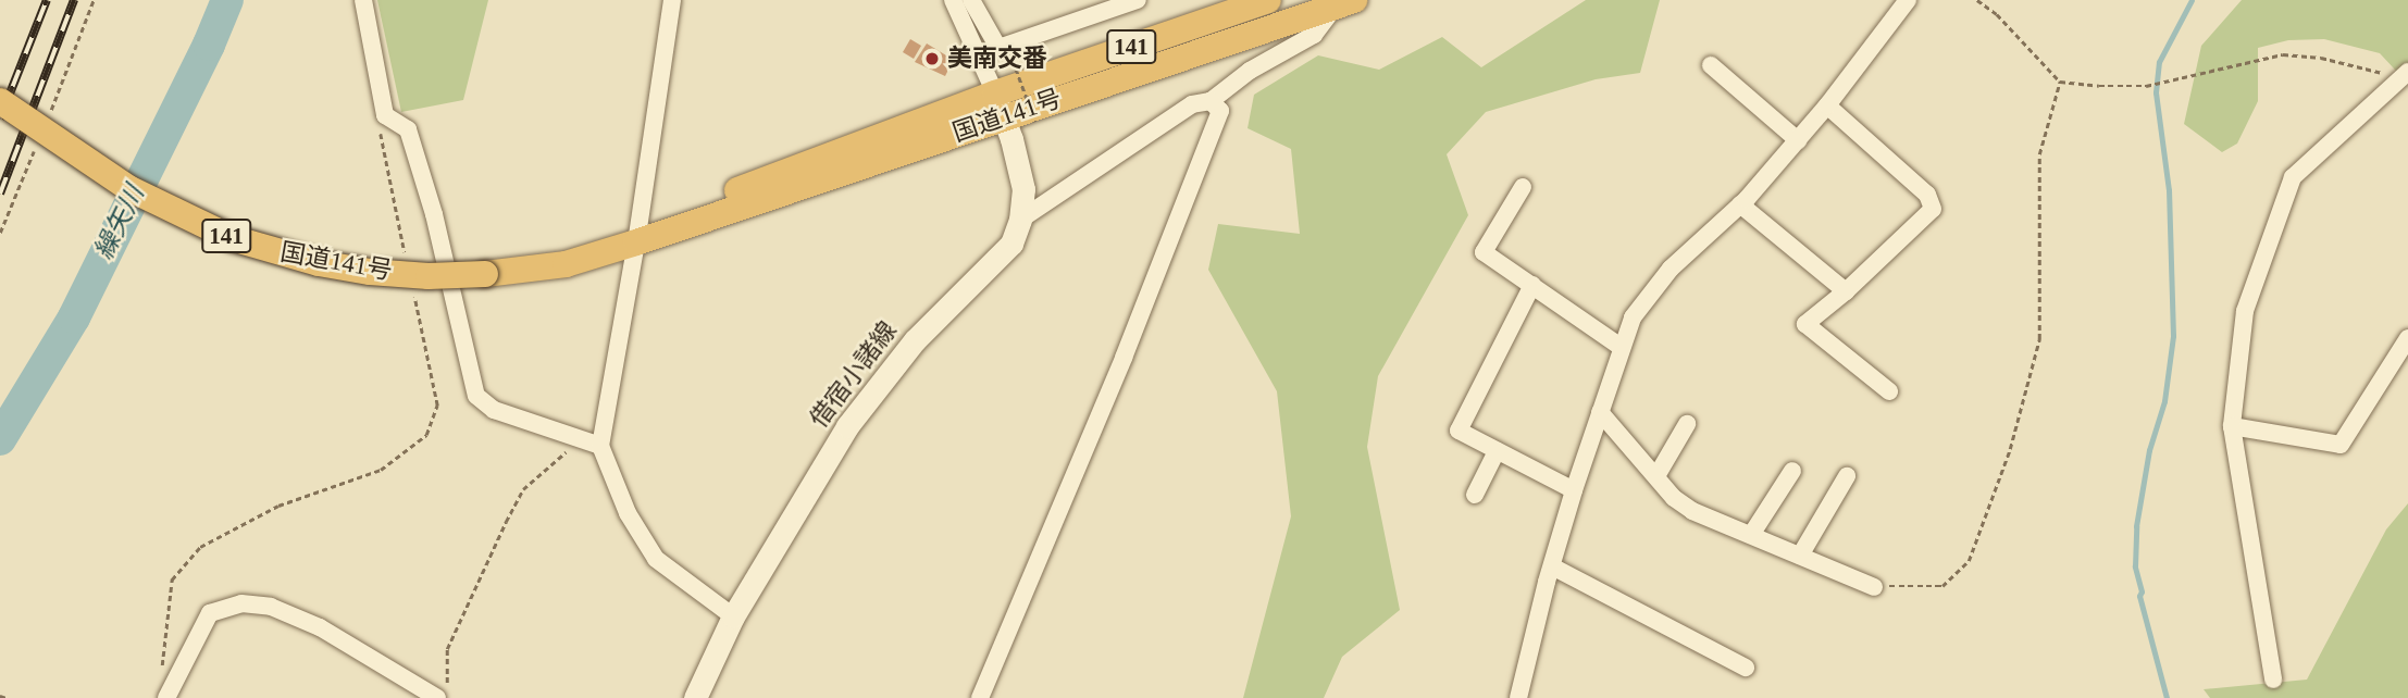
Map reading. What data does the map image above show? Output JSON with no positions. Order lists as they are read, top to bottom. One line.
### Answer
{"streets":{"highway":["141","国道141号"],"main road":["借宿小諸線"]},"crossings":[["国道141号","借宿小諸線"]],"water":["繰矢川"],"places":["美南交番"]}
